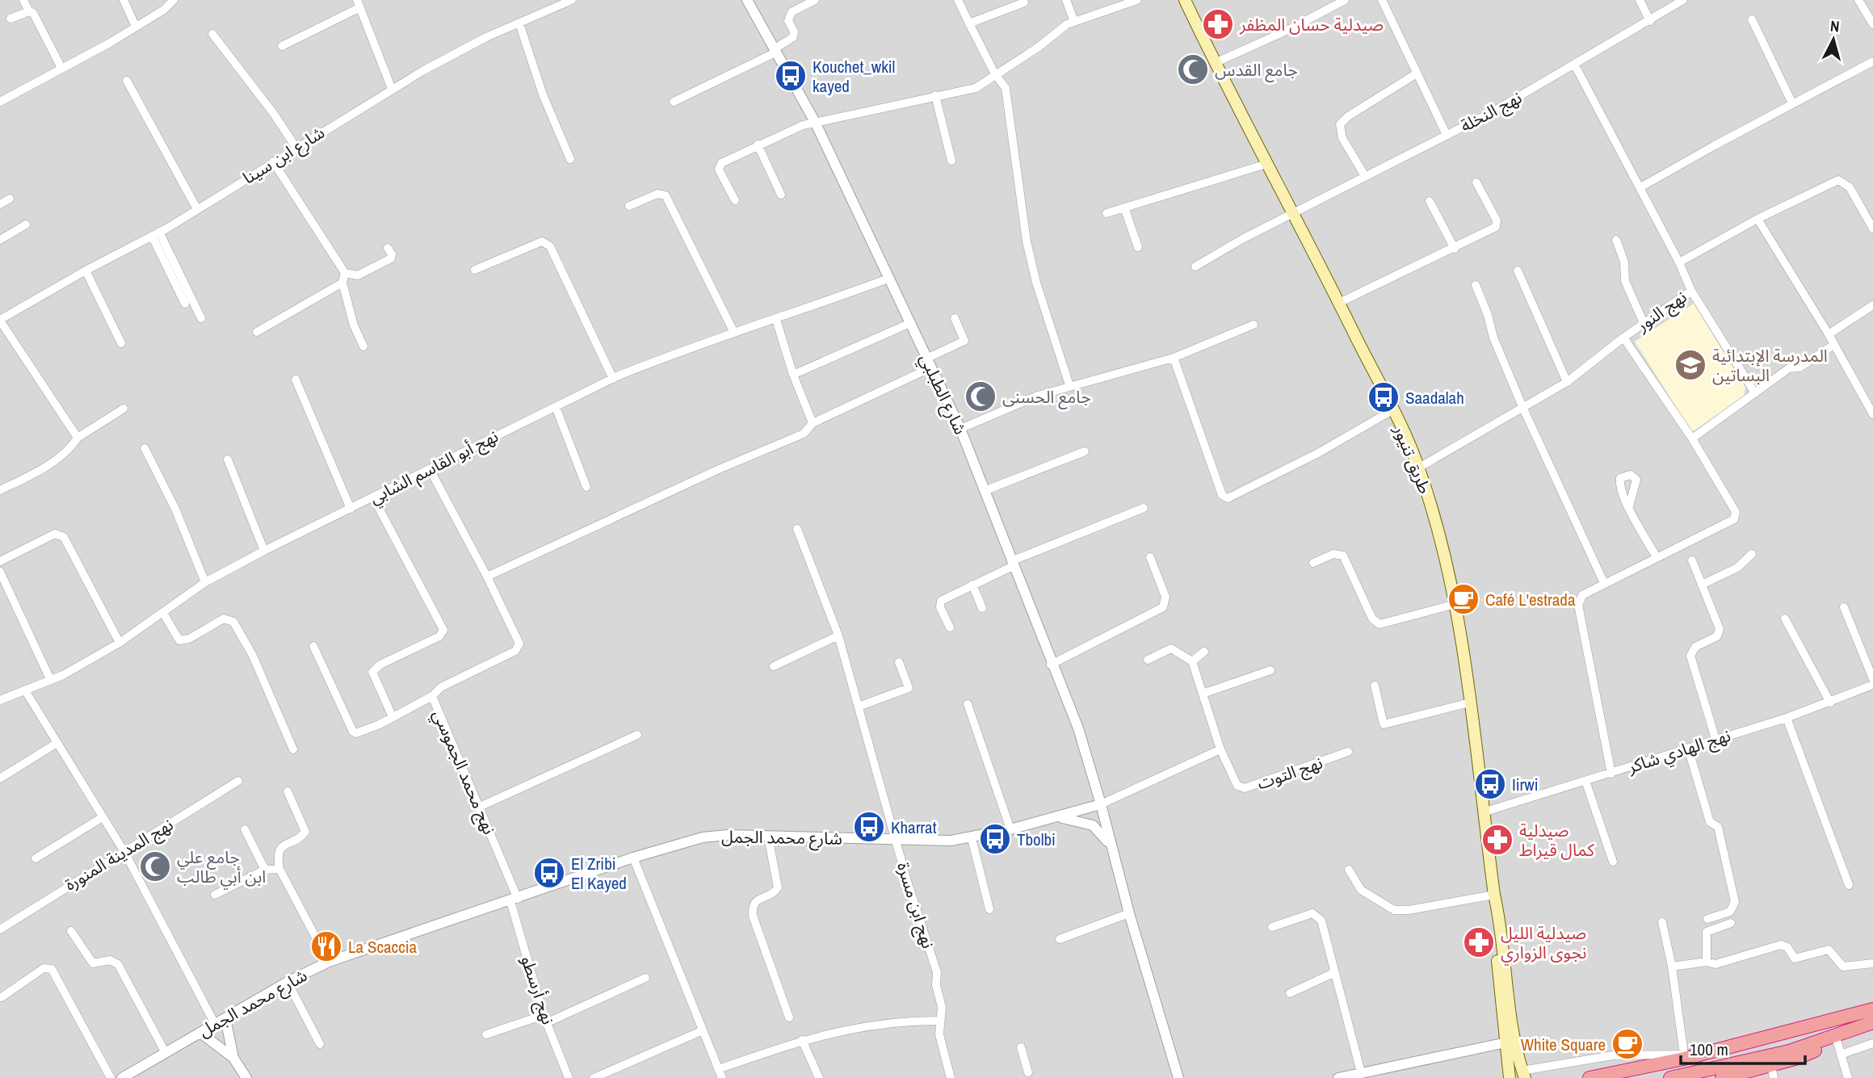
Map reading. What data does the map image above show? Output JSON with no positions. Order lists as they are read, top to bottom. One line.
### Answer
{"streets":{"main road":["طريق تنيور"],"street":["نهج النخلة","شارع ابن سينا","نهج النور","شارع الطبلبي","نهج أبو القاسم الشابي","نهج الهادي شاكر","نهج محمد الجموسي","نهج التوت","شارع محمد الجمل","نهج المدينة المنورة","نهج ابن مسرة","نهج أرسطو"]},"crossings":[["نهج النخلة","نهج النور"],["نهج النخلة","طريق تنيور"],["نهج النور","طريق تنيور"],["شارع الطبلبي","نهج أبو القاسم الشابي"],["شارع الطبلبي","شارع محمد الجمل"],["طريق تنيور","نهج الهادي شاكر"],["نهج محمد الجموسي","شارع محمد الجمل"],["نهج محمد الجموسي","نهج أرسطو"],["شارع محمد الجمل","نهج ابن مسرة"],["شارع محمد الجمل","نهج أرسطو"]],"places":{"pharmacy":["صيدلية حسان المظفر","صيدلية كمال قيراط","صيدلية الليل نجوى الزواري"],"mosque":["جامع القدس","جامع الحسنى","جامع علي ابن أبي طالب"],"bus stop":["Kouchet_wkil kayed","Saadalah","Iirwi","Kharrat","Tbolbi","El Zribi El Kayed"],"school or university":["المدرسة الإبتدائية البساتين"],"cafe":["Café L'estrada","White Square"],"restaurant":["La Scaccia"]},"scale_bar":"100 m","north":"top"}
